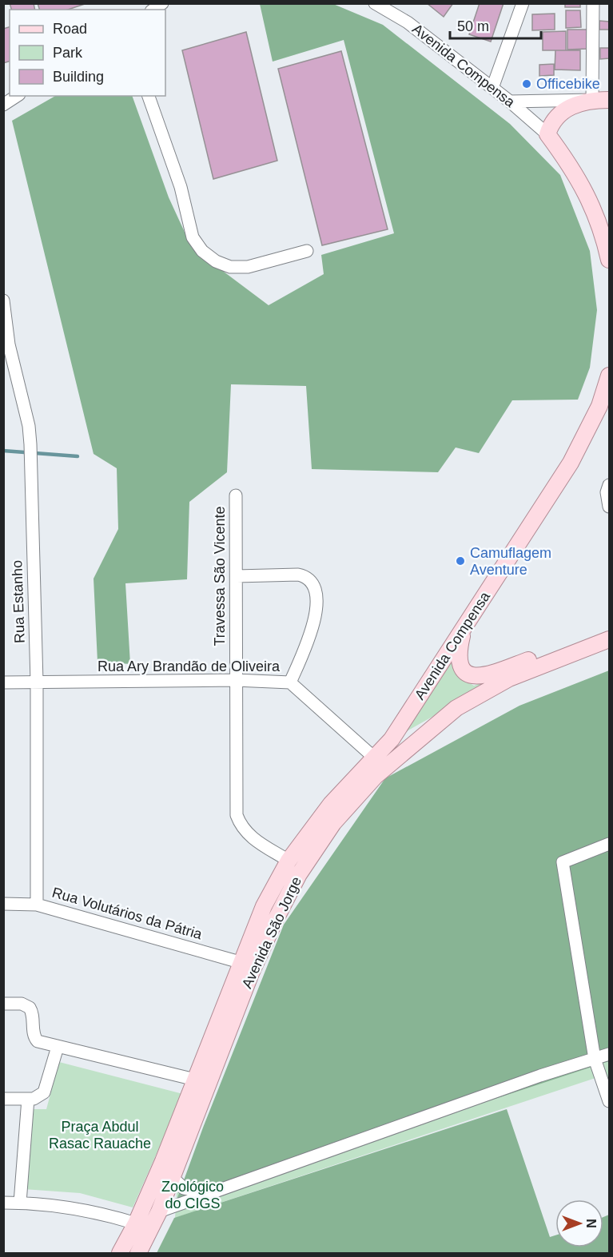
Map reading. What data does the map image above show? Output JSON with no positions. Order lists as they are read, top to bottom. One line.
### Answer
{"streets":{"main road":["Avenida Compensa","Avenida São Jorge"],"street":["Travessa São Vicente","Rua Estanho","Rua Ary Brandão de Oliveira","Rua Volutários da Pátria"]},"crossings":[["Avenida Compensa","Avenida São Jorge"],["Travessa São Vicente","Rua Ary Brandão de Oliveira"],["Travessa São Vicente","Avenida São Jorge"],["Rua Estanho","Rua Ary Brandão de Oliveira"],["Rua Estanho","Rua Volutários da Pátria"],["Rua Ary Brandão de Oliveira","Avenida São Jorge"],["Rua Volutários da Pátria","Avenida São Jorge"]],"parks":["Praça Abdul Rasac Rauache","Zoológico do CIGS"],"places":["Officebike","Camuflagem Aventure"],"legend":["Road","Park","Building"],"scale_bar":"50 m","north":"right"}
